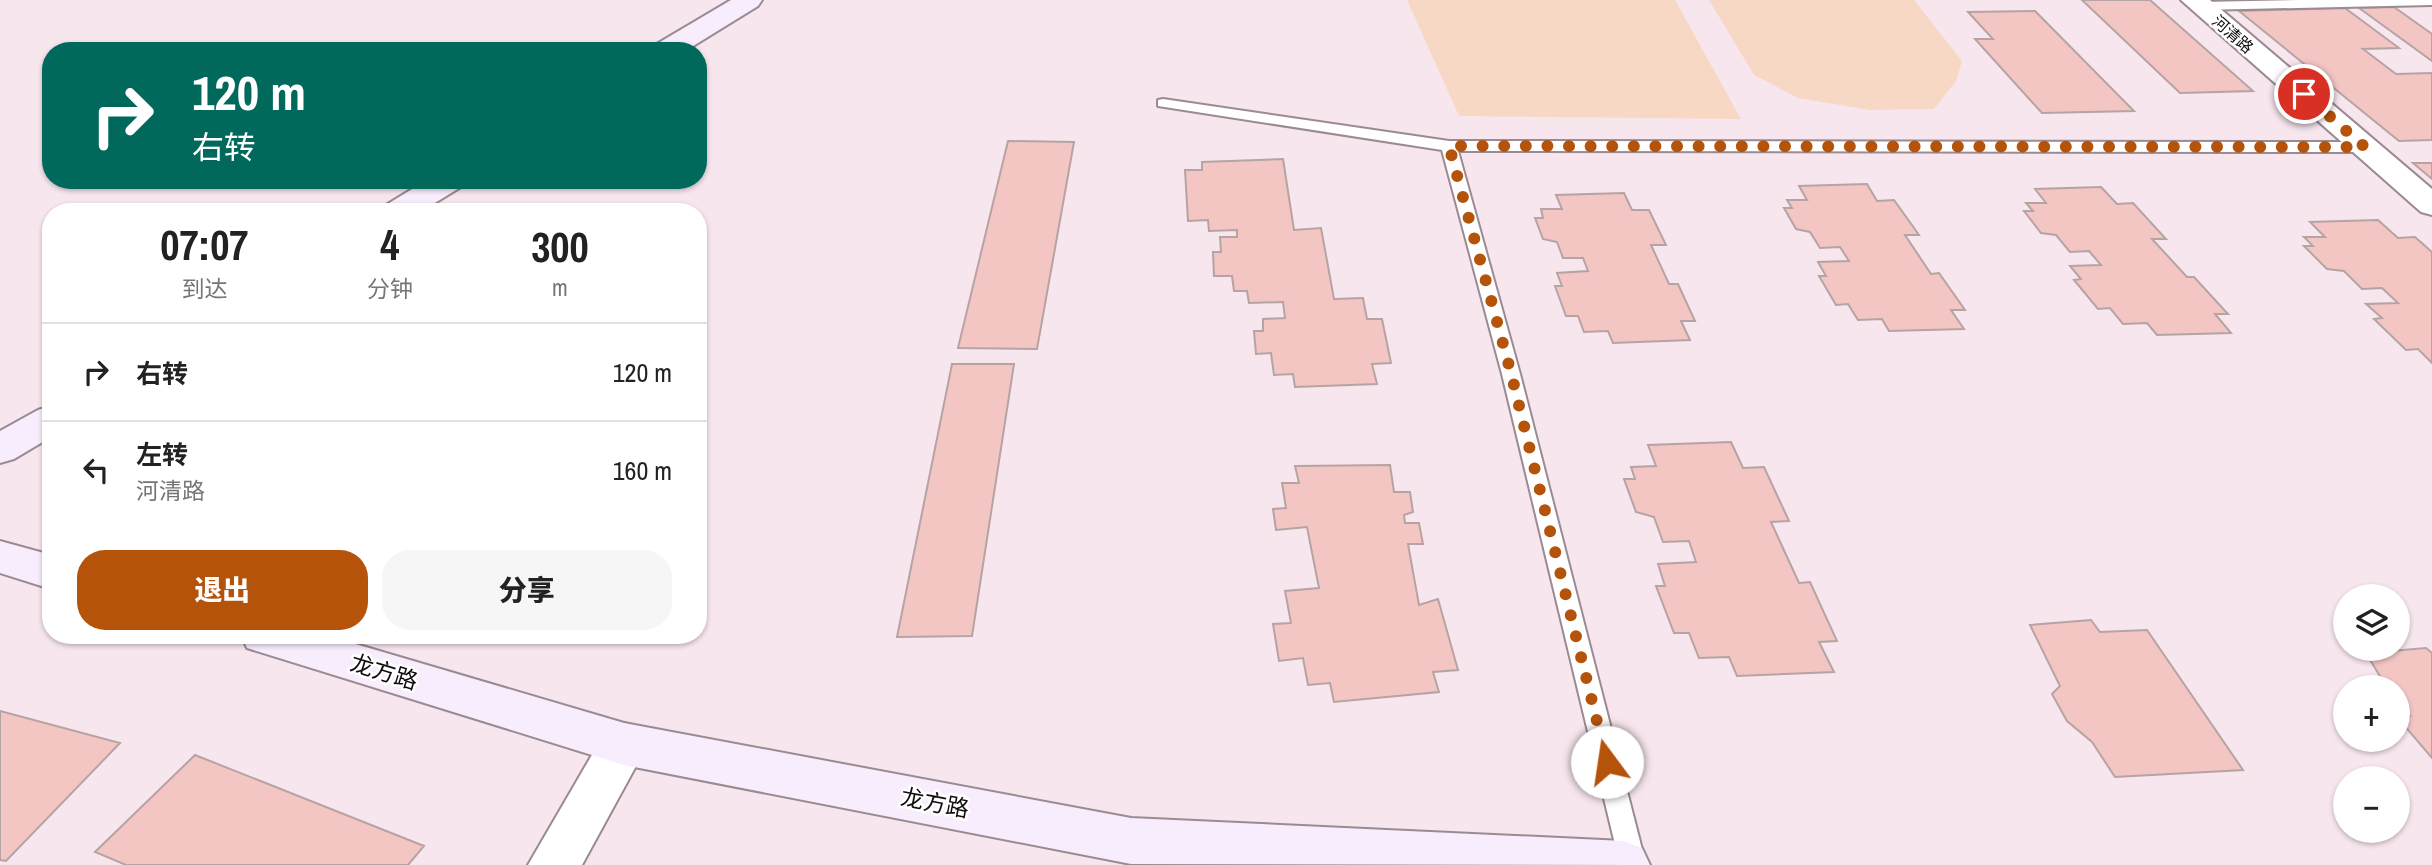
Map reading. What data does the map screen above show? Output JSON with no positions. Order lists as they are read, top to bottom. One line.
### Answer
{"streets":{"main road":["龙方路"],"street":["河清路"]},"page":{"turn":["120 m","右转"],"eta":["07:07","到达","4","分钟","300","m"],"list":[{"name":"右转","value":"120 m"},{"name":"左转","note":"河清路","value":"160 m"}],"buttons":["退出","分享"],"map_buttons":["+","−"]}}
